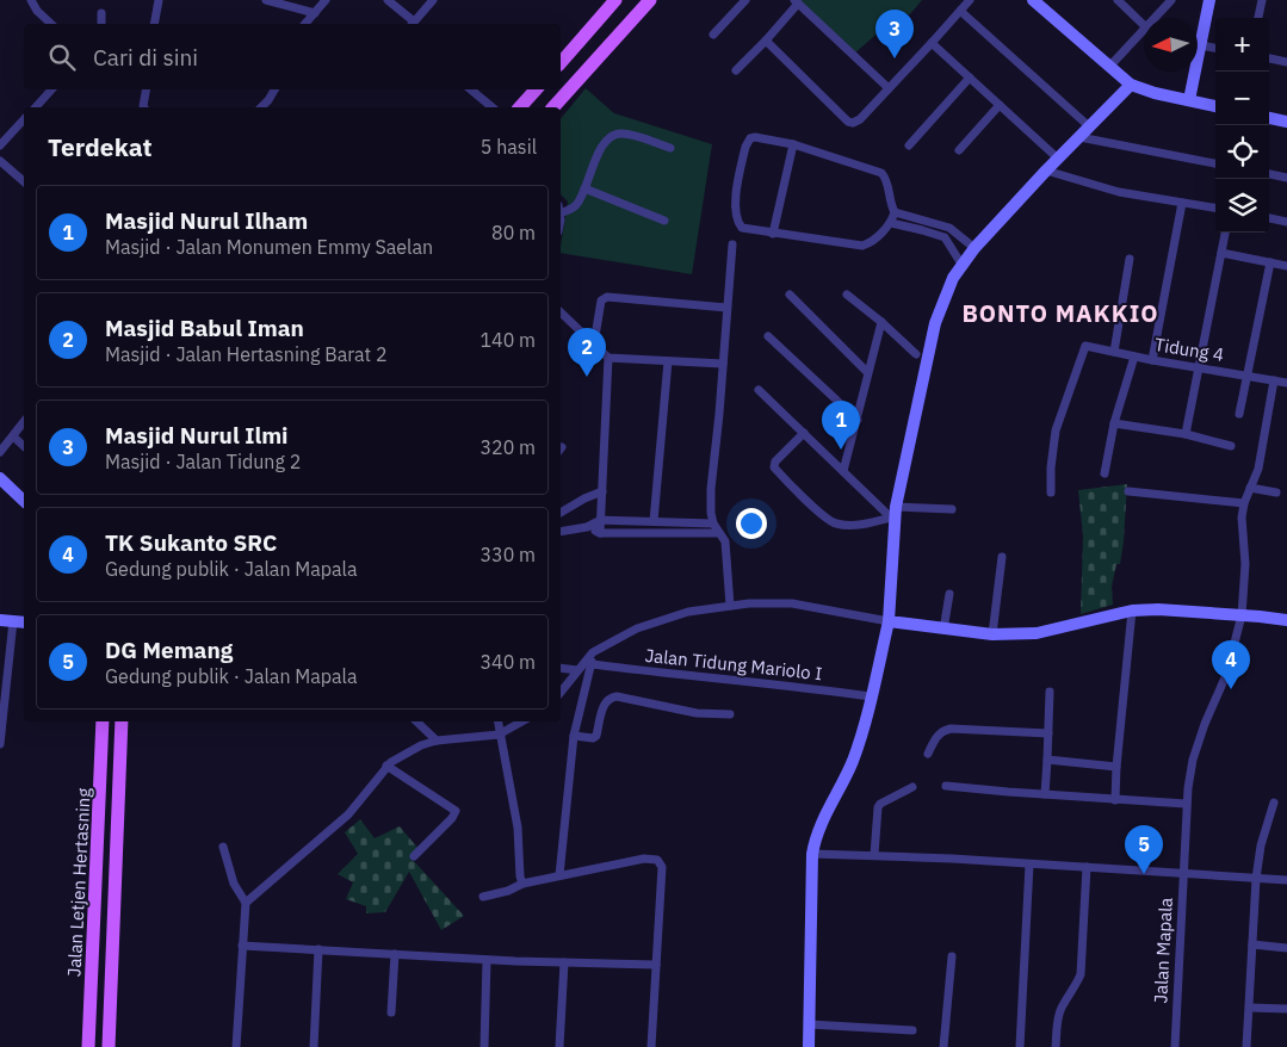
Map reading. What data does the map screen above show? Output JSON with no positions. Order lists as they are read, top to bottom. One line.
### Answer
{"streets":{"main road":["Jalan Letjen Hertasning"],"street":["Tidung 4","Jalan Tidung Mariolo I","Jalan Mapala"]},"crossings":[["Tidung 4","Jalan Mapala"]],"districts":["BONTO MAKKIO"],"north":"left","page":{"pins":["3","2","1","4","5"],"map_buttons":["+","−"],"search":"Cari di sini","heading":["Terdekat","5 hasil"],"list":[{"mark":"1","name":"Masjid Nurul Ilham","note":"Masjid · Jalan Monumen Emmy Saelan","value":"80 m"},{"mark":"2","name":"Masjid Babul Iman","note":"Masjid · Jalan Hertasning Barat 2","value":"140 m"},{"mark":"3","name":"Masjid Nurul Ilmi","note":"Masjid · Jalan Tidung 2","value":"320 m"},{"mark":"4","name":"TK Sukanto SRC","note":"Gedung publik · Jalan Mapala","value":"330 m"},{"mark":"5","name":"DG Memang","note":"Gedung publik · Jalan Mapala","value":"340 m"}]}}
